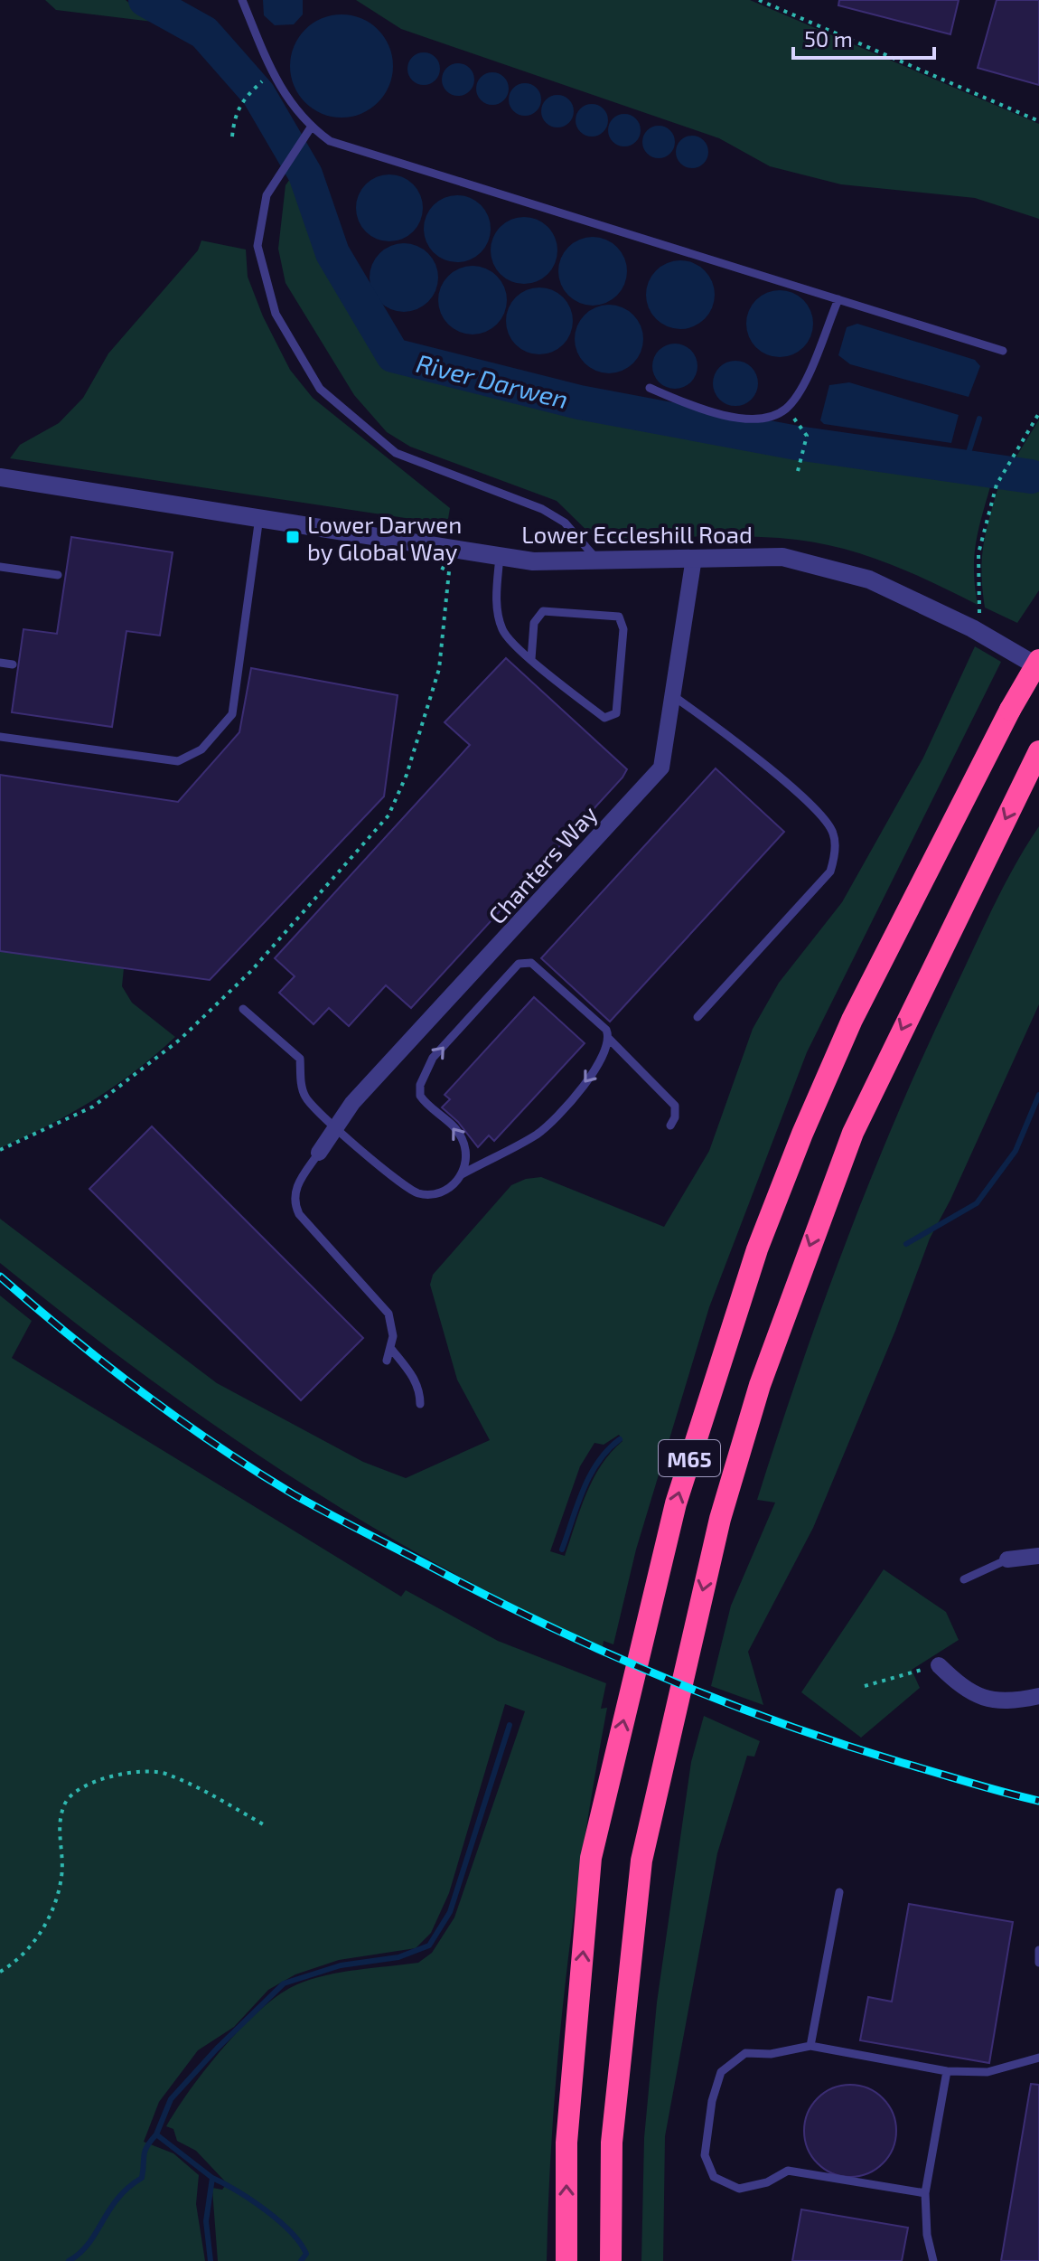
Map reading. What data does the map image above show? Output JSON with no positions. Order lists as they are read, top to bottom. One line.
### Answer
{"streets":{"highway":["M65"],"street":["Lower Eccleshill Road","Chanters Way"]},"crossings":[["Lower Eccleshill Road","Chanters Way"]],"water":["River Darwen"],"places":{"transit":["Lower Darwen by Global Way"]},"scale_bar":"50 m"}
